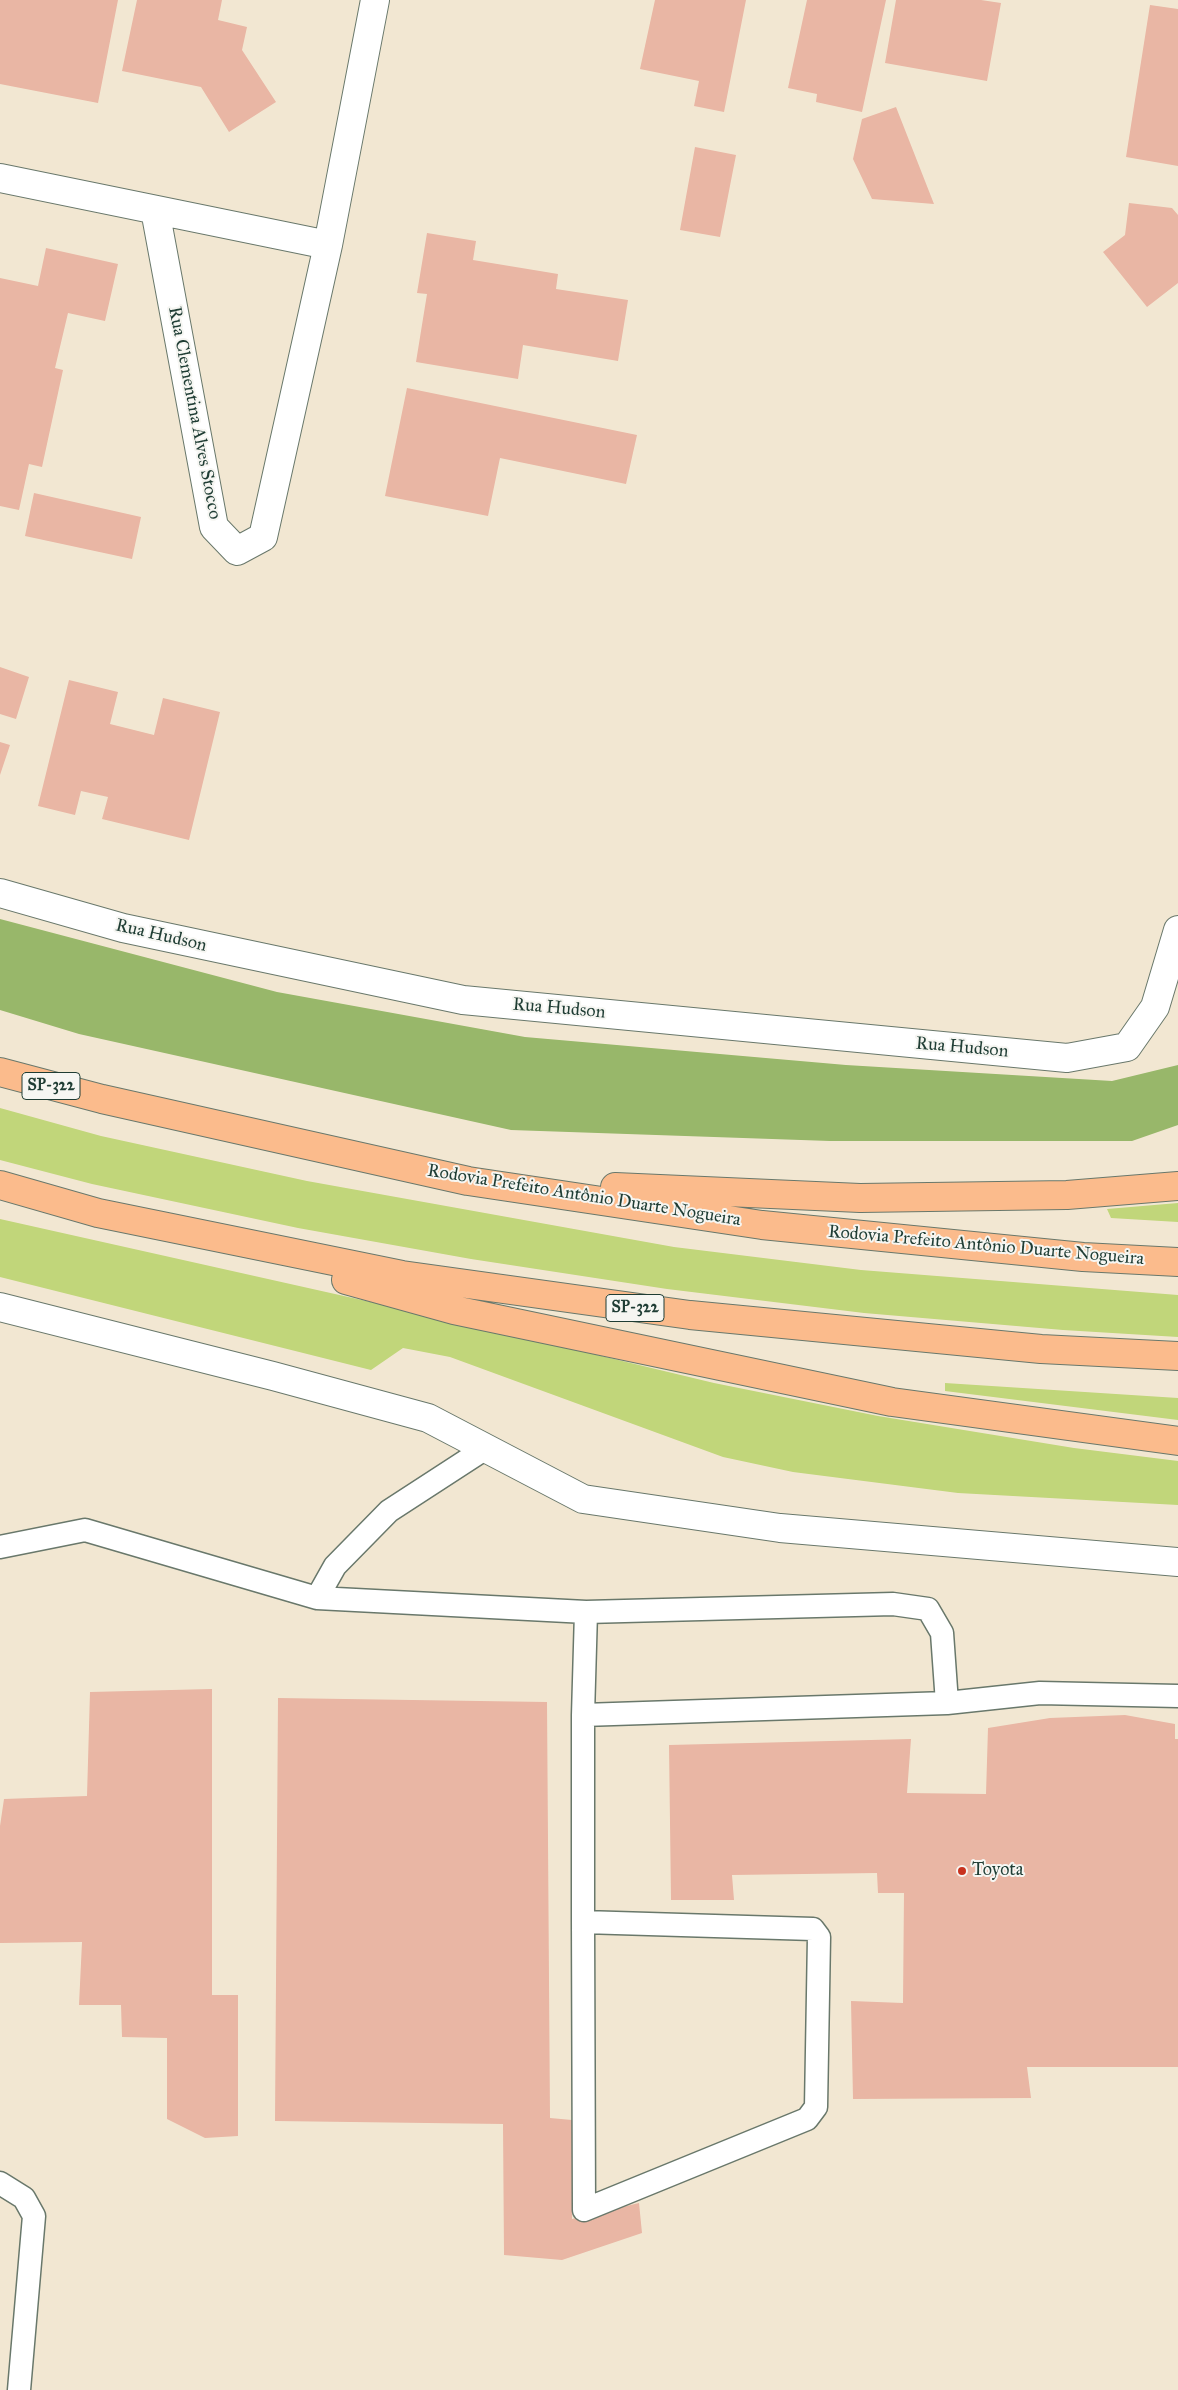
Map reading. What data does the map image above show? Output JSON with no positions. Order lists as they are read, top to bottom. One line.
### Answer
{"streets":{"highway":["SP-322","Rodovia Prefeito Antônio Duarte Nogueira"],"street":["Rua Clementina Alves Stocco","Rua Hudson"]},"places":["Toyota"]}
